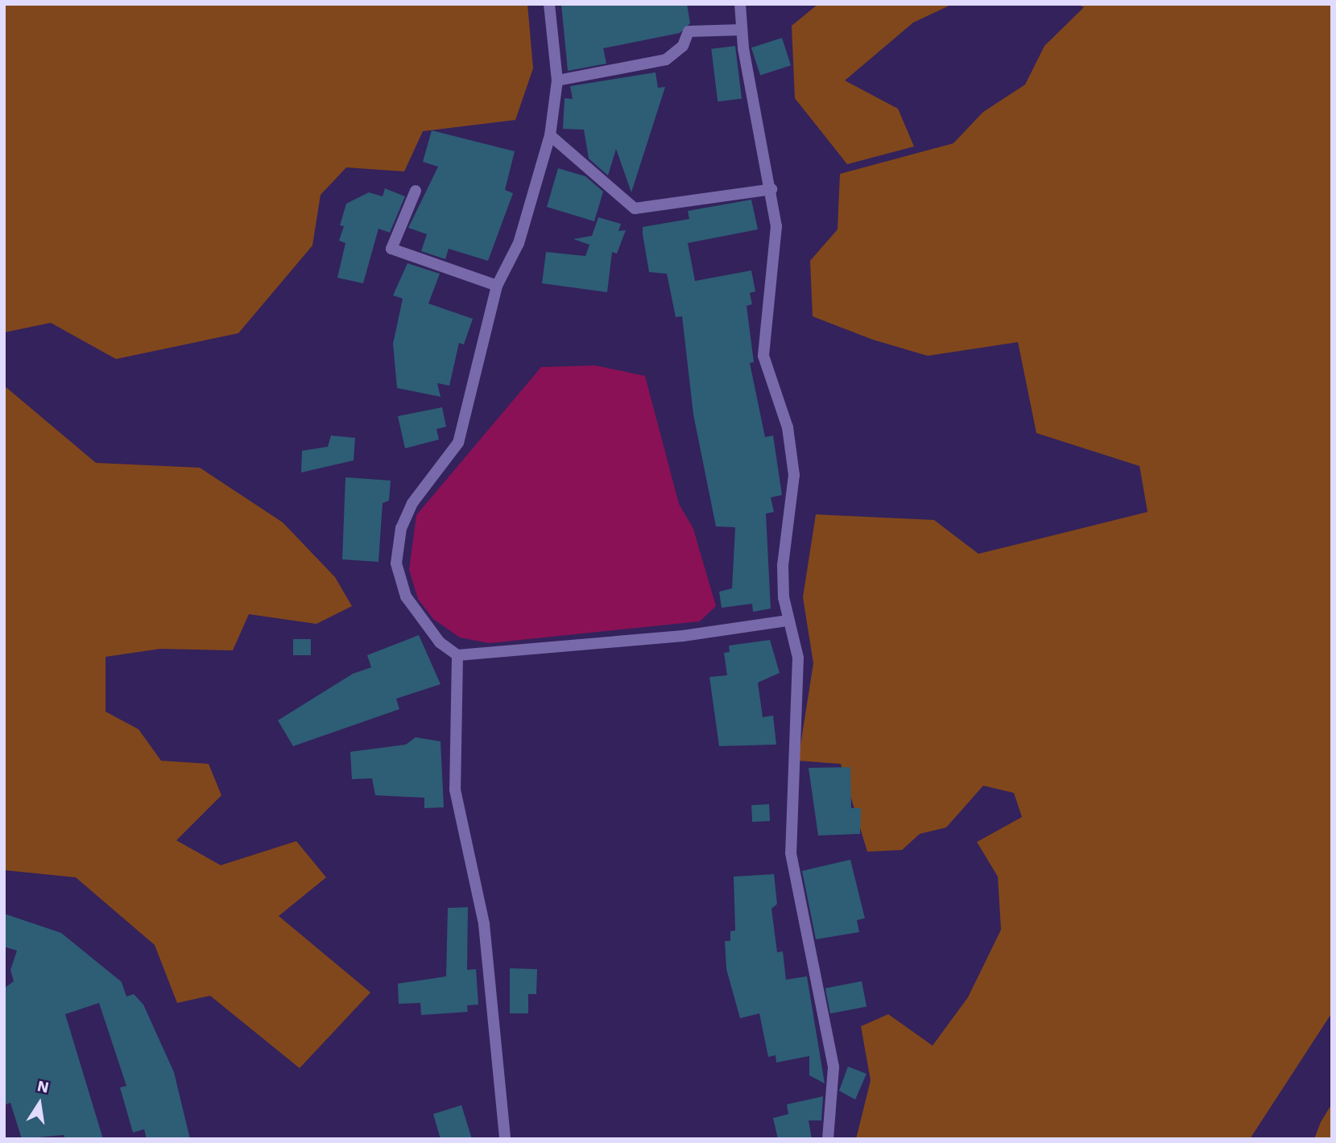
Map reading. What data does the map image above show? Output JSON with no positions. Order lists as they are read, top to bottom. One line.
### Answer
{"north":"top"}
